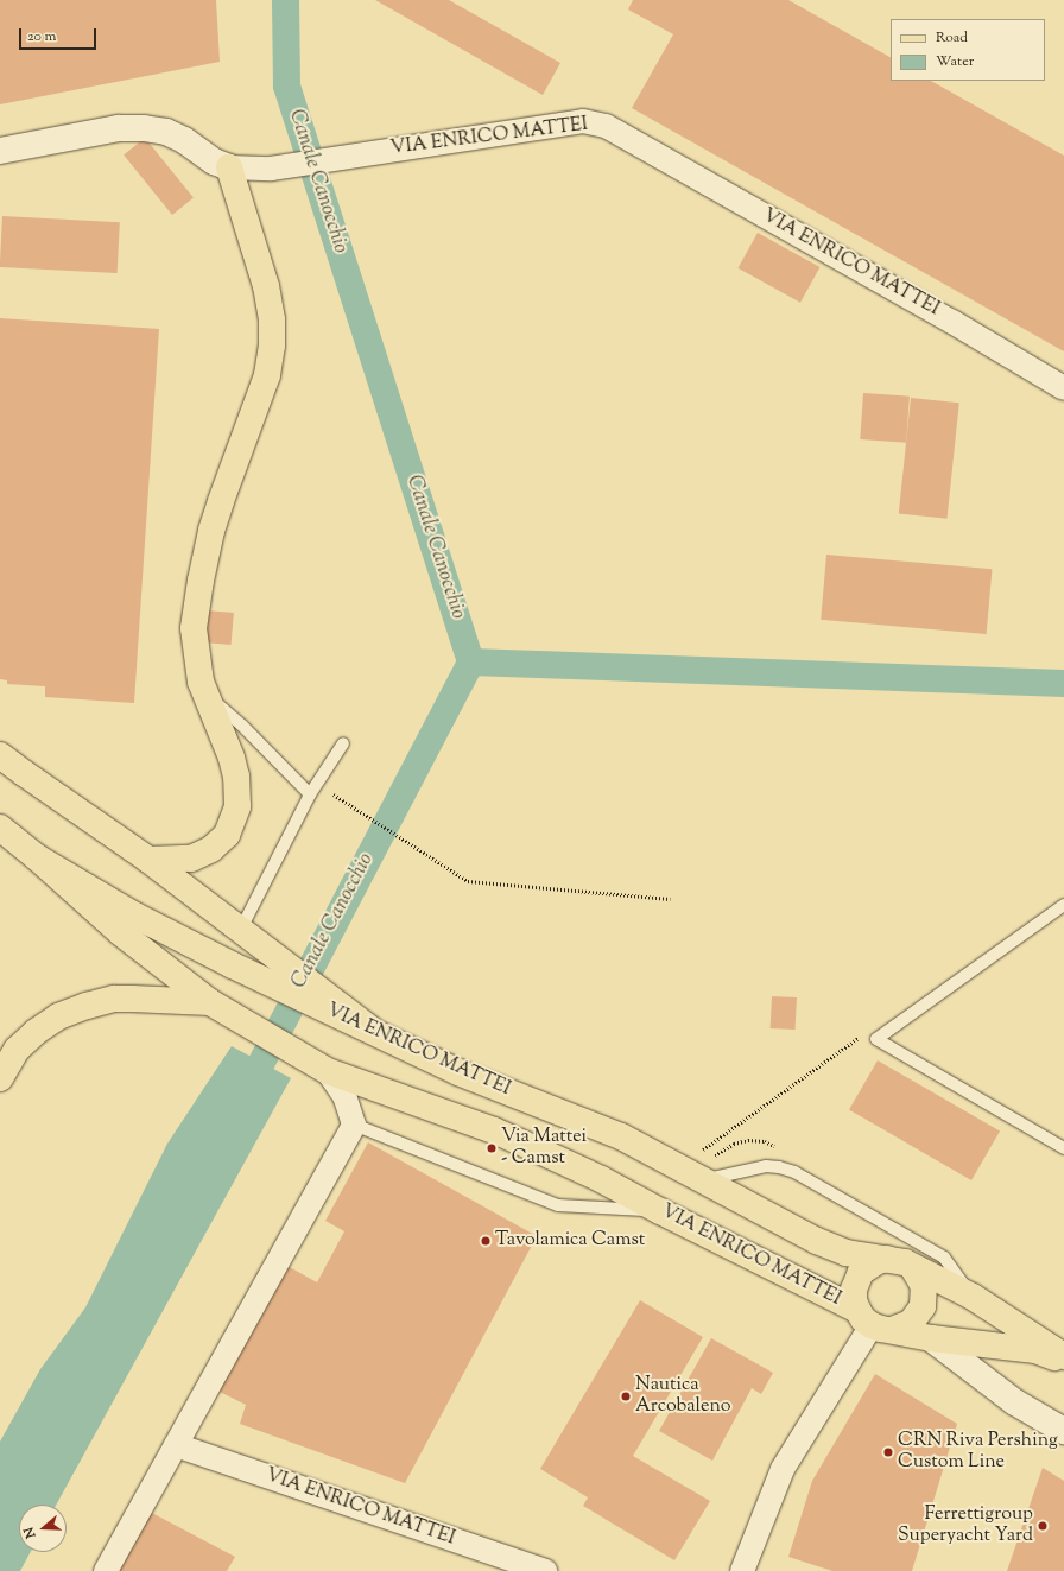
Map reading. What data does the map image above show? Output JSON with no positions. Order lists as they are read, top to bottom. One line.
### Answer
{"streets":{"main road":["VIA ENRICO MATTEI"]},"water":["Canale Canocchio"],"places":["Via Mattei - Camst","Tavolamica Camst","Nautica Arcobaleno","CRN Riva Pershing Custom Line","Ferrettigroup Superyacht Yard"],"legend":["Road","Water"],"scale_bar":"20 m","north":"left"}
